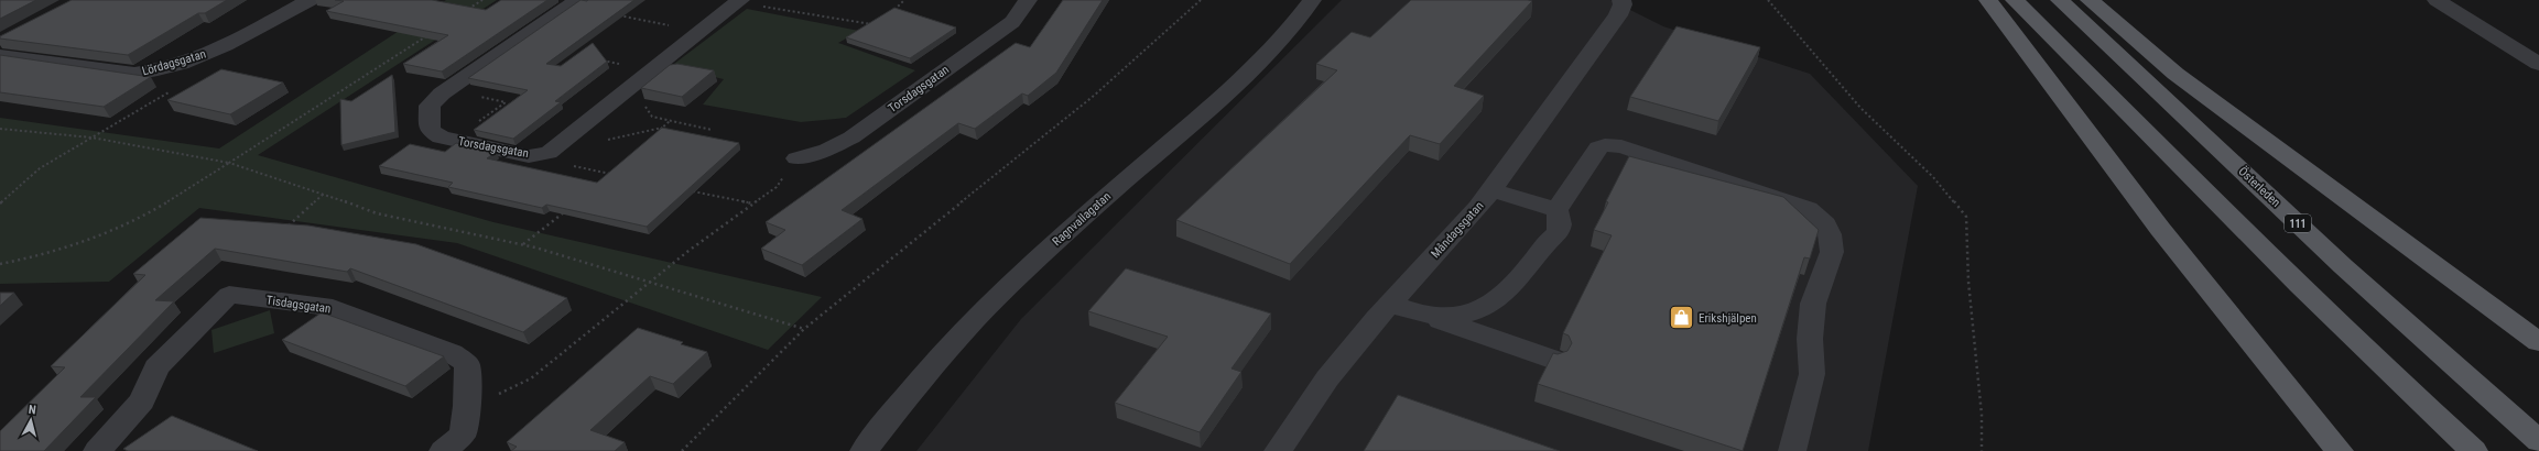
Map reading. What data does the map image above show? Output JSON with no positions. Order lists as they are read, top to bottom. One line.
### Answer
{"streets":{"main road":["Österleden","111"],"street":["Lördagsgatan","Torsdagsgatan","Ragnvallagatan","Måndagsgatan","Tisdagsgatan"]},"places":{"shop":["Erikshjälpen"]},"north":"top"}
